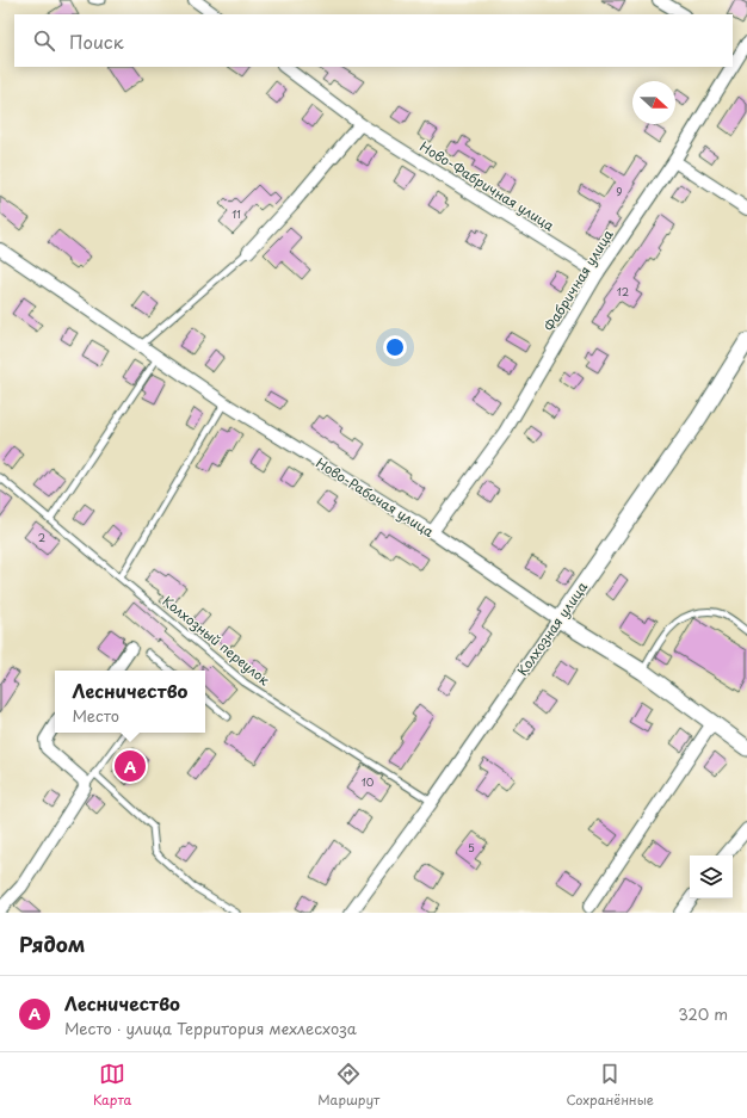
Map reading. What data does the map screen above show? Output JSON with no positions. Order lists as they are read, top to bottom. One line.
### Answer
{"streets":{"street":["Ново-Фабричная улица","Фабричная улица","Ново-Рабочая улица","Колхозная улица"],"lane":["Колхозный переулок"]},"crossings":[["Ново-Фабричная улица","Фабричная улица"],["Фабричная улица","Ново-Рабочая улица"],["Ново-Рабочая улица","Колхозная улица"],["Колхозная улица","Колхозный переулок"]],"house_numbers":["9","11","12","2","10","5"],"north":"right","page":{"search":"Поиск","popup":["Лесничество","Место"],"pins":"A","heading":"Рядом","list":[{"mark":"A","name":"Лесничество","note":"Место · улица Территория мехлесхоза","value":"320 m"}],"nav":["Карта","Маршрут","Сохранённые"]}}
